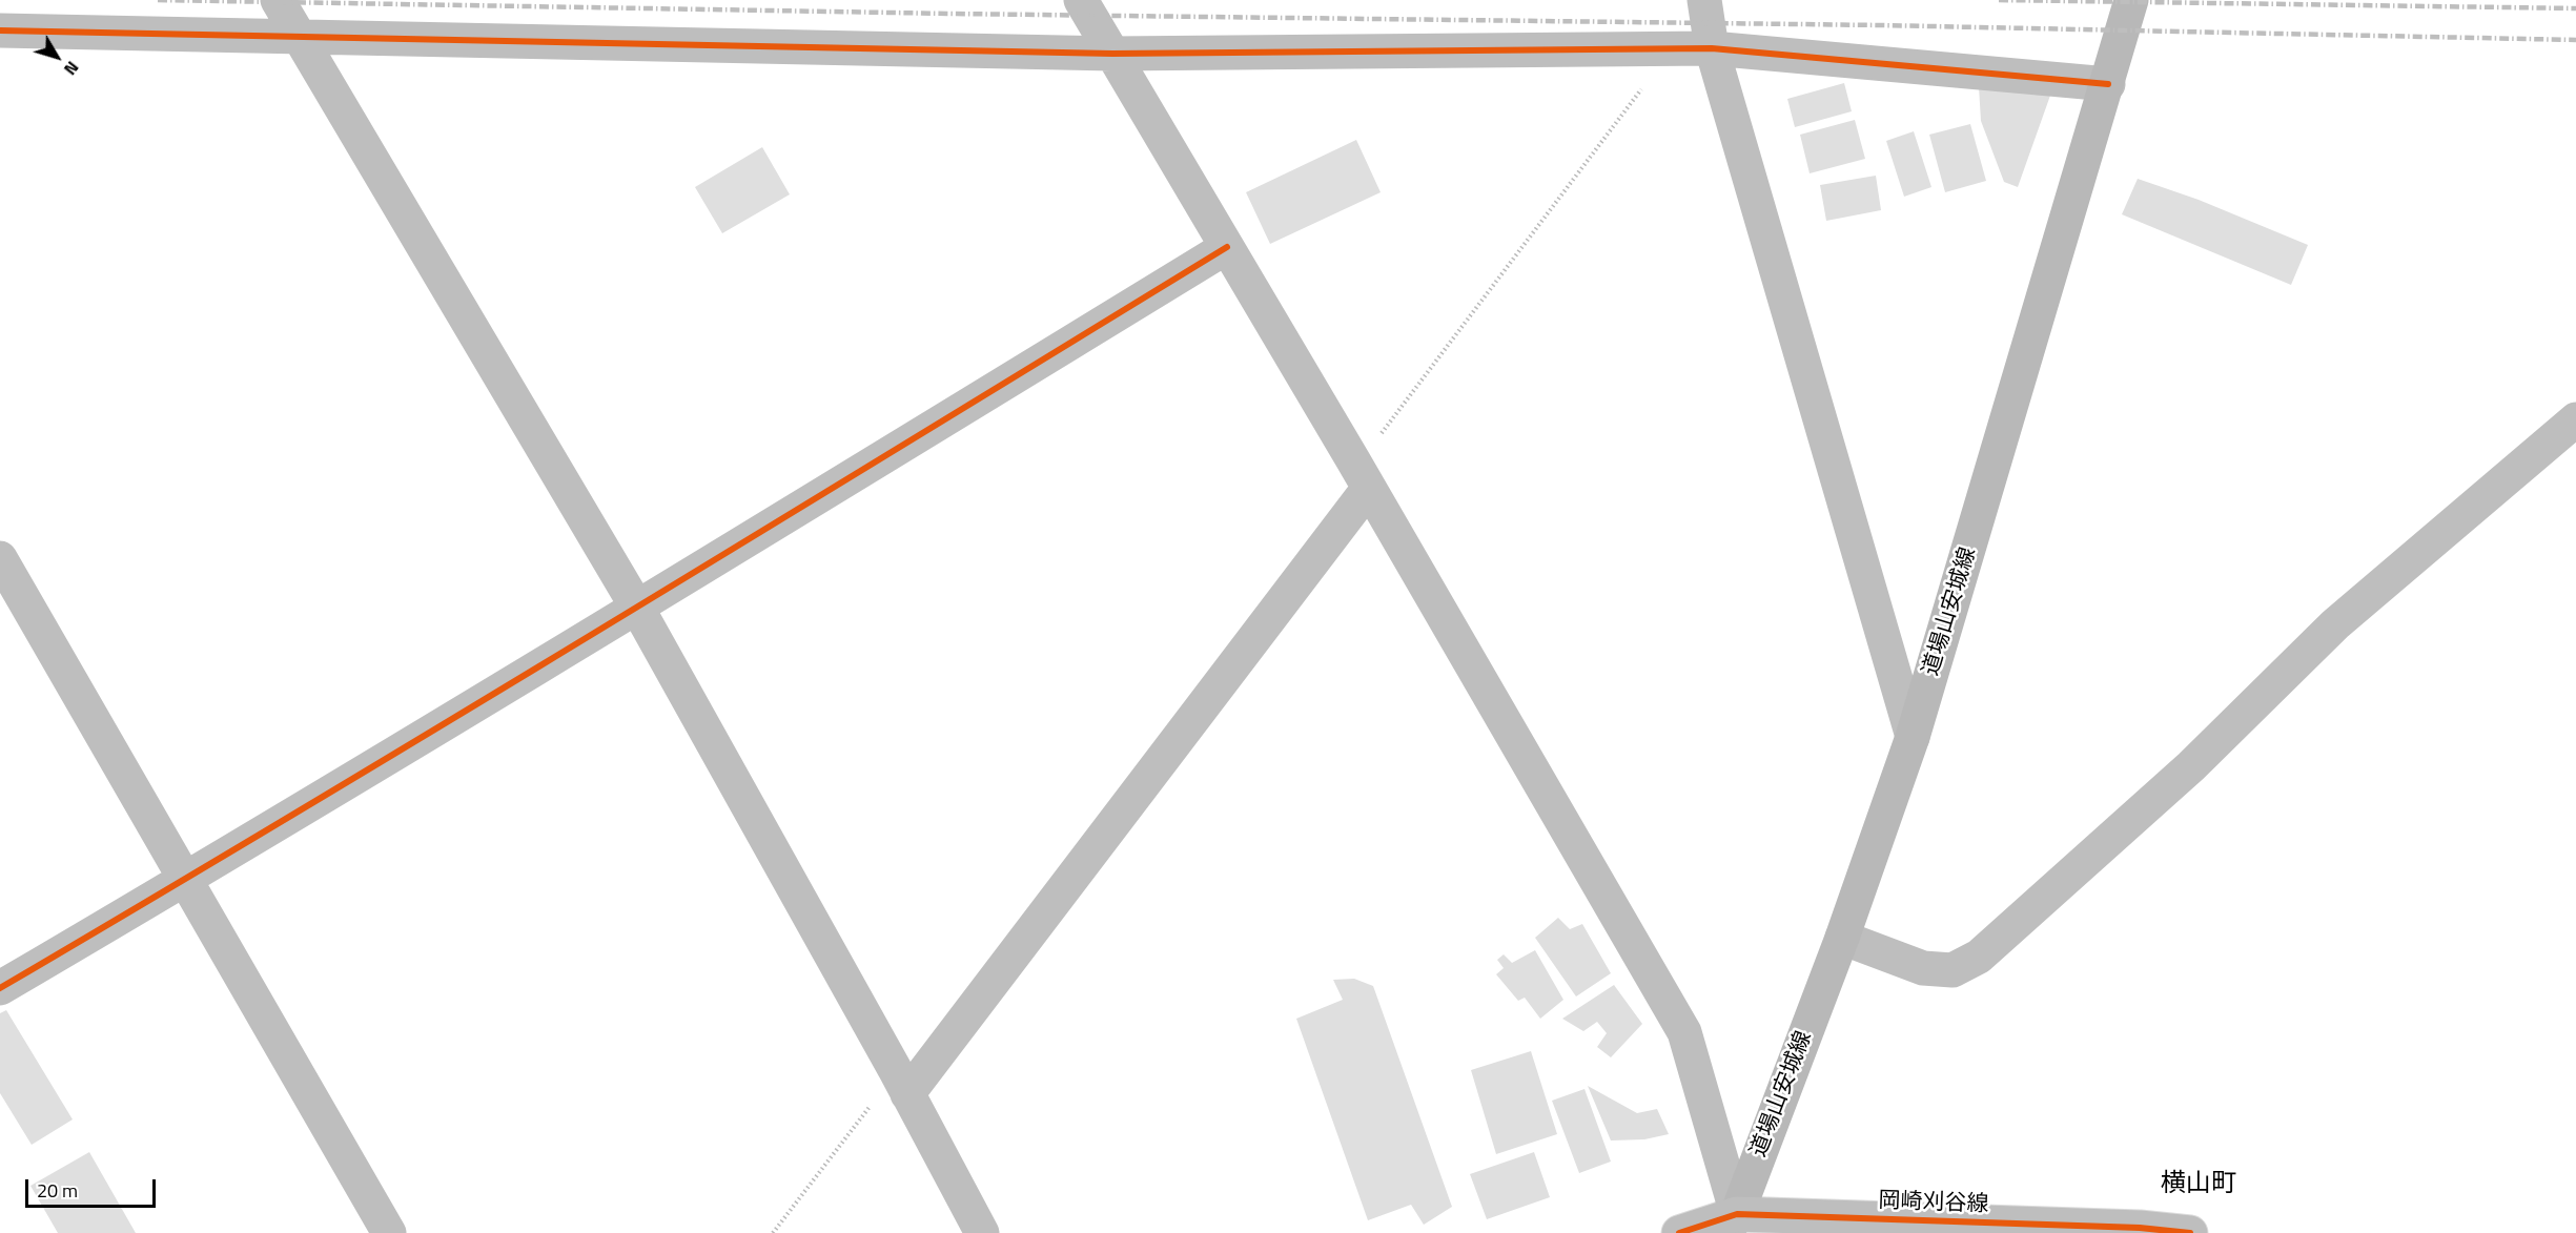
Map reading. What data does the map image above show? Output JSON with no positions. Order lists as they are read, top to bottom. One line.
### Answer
{"streets":{"main road":["道場山安城線"],"street":["岡崎刈谷線"]},"crossings":[["道場山安城線","岡崎刈谷線"]],"districts":["横山町"],"scale_bar":"20 m","north":"bottom right"}
